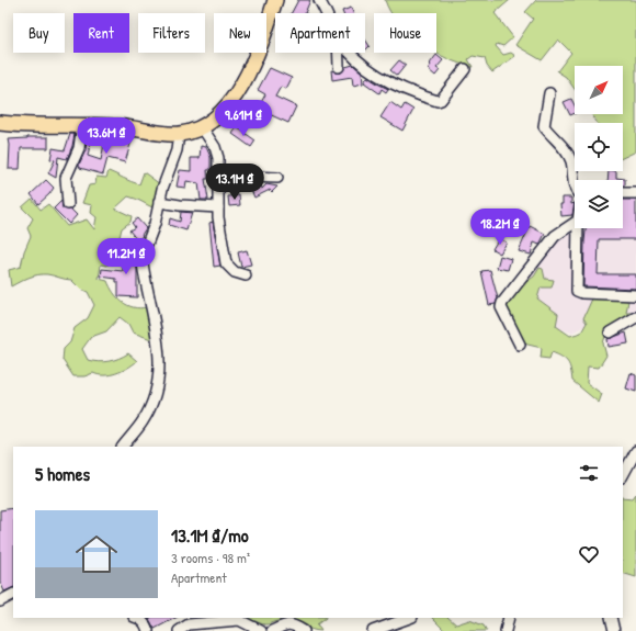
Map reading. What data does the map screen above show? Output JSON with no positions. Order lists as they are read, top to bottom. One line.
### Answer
{"north":"top right","page":{"chip":["Buy","Rent","Filters","New","Apartment","House"],"price":["9.61M ₫","13.6M ₫","13.1M ₫","18.2M ₫","11.2M ₫"],"heading":"5 homes","list":[{"name":"13.1M ₫/mo","note":"3 rooms · 98 m² · Apartment"}]}}
